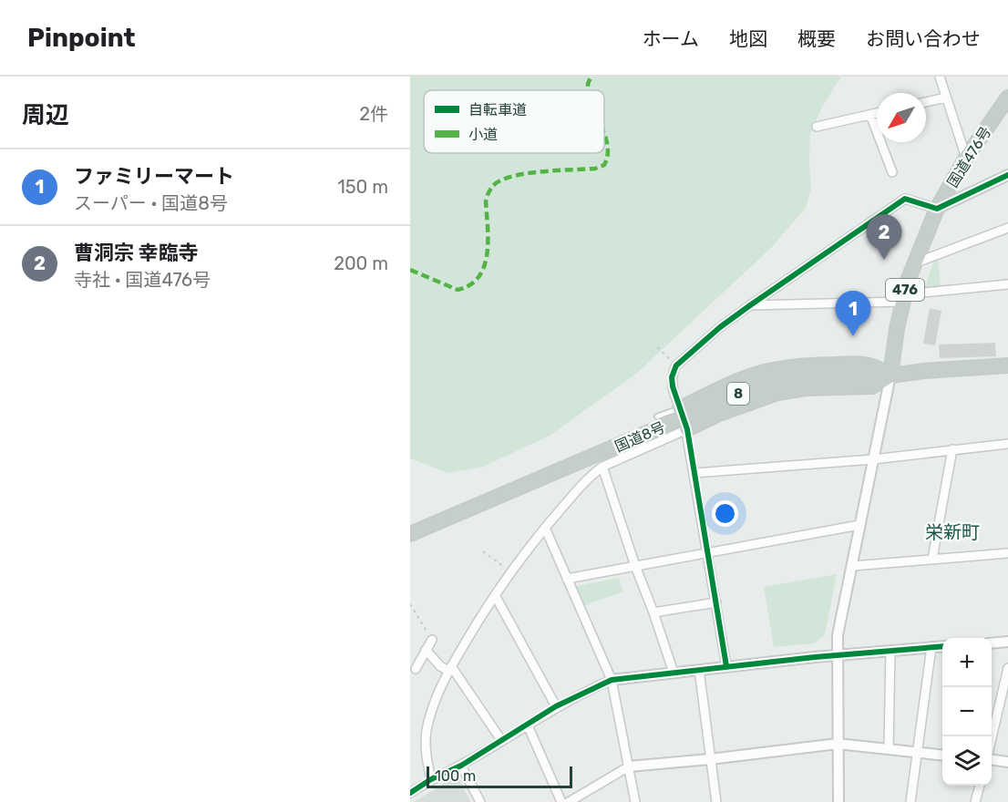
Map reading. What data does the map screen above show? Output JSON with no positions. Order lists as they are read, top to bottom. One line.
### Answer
{"streets":{"highway":["国道476号","476","8","国道8号"]},"crossings":[["国道476号","国道8号"]],"districts":["栄新町"],"legend":["自転車道","小道"],"scale_bar":"100 m","north":"bottom left","page":{"header":"Pinpoint","nav":["ホーム","地図","概要","お問い合わせ"],"heading":["周辺","2件"],"list":[{"mark":"1","name":"ファミリーマート","note":"スーパー · 国道8号","value":"150 m"},{"mark":"2","name":"曹洞宗 幸臨寺","note":"寺社 · 国道476号","value":"200 m"}],"pins":["2","1"],"map_buttons":["+","−"],"scale":"100 m"}}
